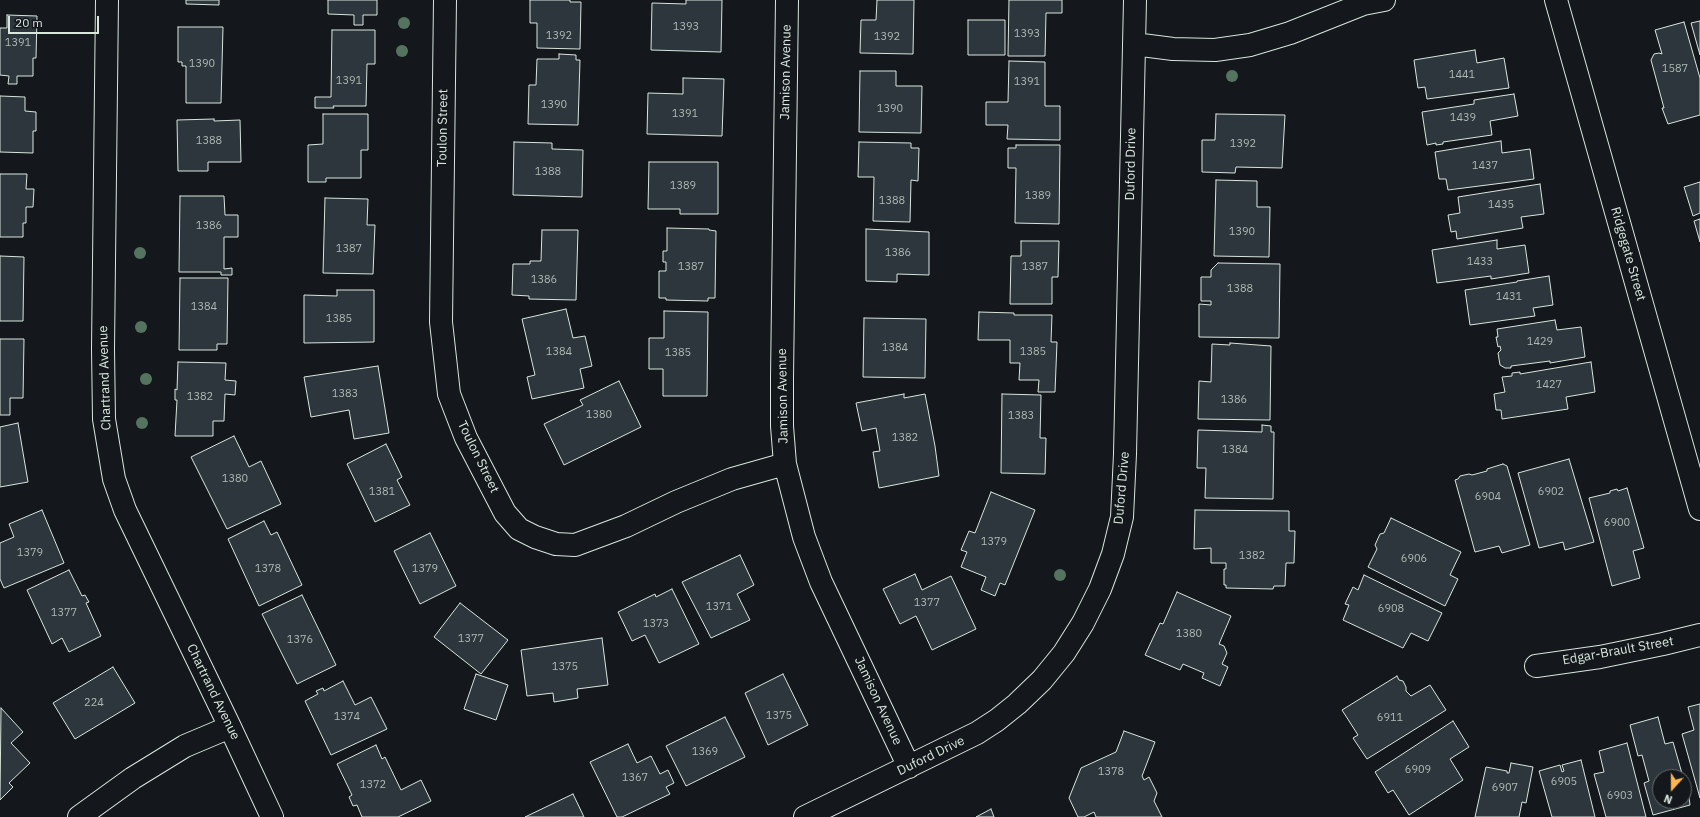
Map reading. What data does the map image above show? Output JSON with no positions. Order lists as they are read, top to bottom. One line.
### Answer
{"streets":{"street":["Jamison Avenue","Toulon Street","Duford Drive","Ridgegate Street","Chartrand Avenue","Edgar-Brault Street"]},"crossings":[["Jamison Avenue","Toulon Street"],["Jamison Avenue","Duford Drive"]],"house_numbers":["1393","1393","1392","1392","1391","1390","1587","1441","1391","1391","1390","1390","1391","1439","1388","1392","1437","1388","1389","1389","1388","1435","1386","1390","1387","1386","1433","1387","1387","1386","1388","1431","1384","1385","1429","1384","1384","1385","1385","1427","1383","1382","1386","1380","1383","1382","1384","1380","1381","6902","6904","6900","1379","1379","1382","6906","1378","1379","1377","1371","6908","1377","1373","1380","1377","1376","1375","224","1375","1374","6911","1369","6909","1378","1367","6905","1372","6907","6903"],"scale_bar":"20 m","north":"bottom"}
